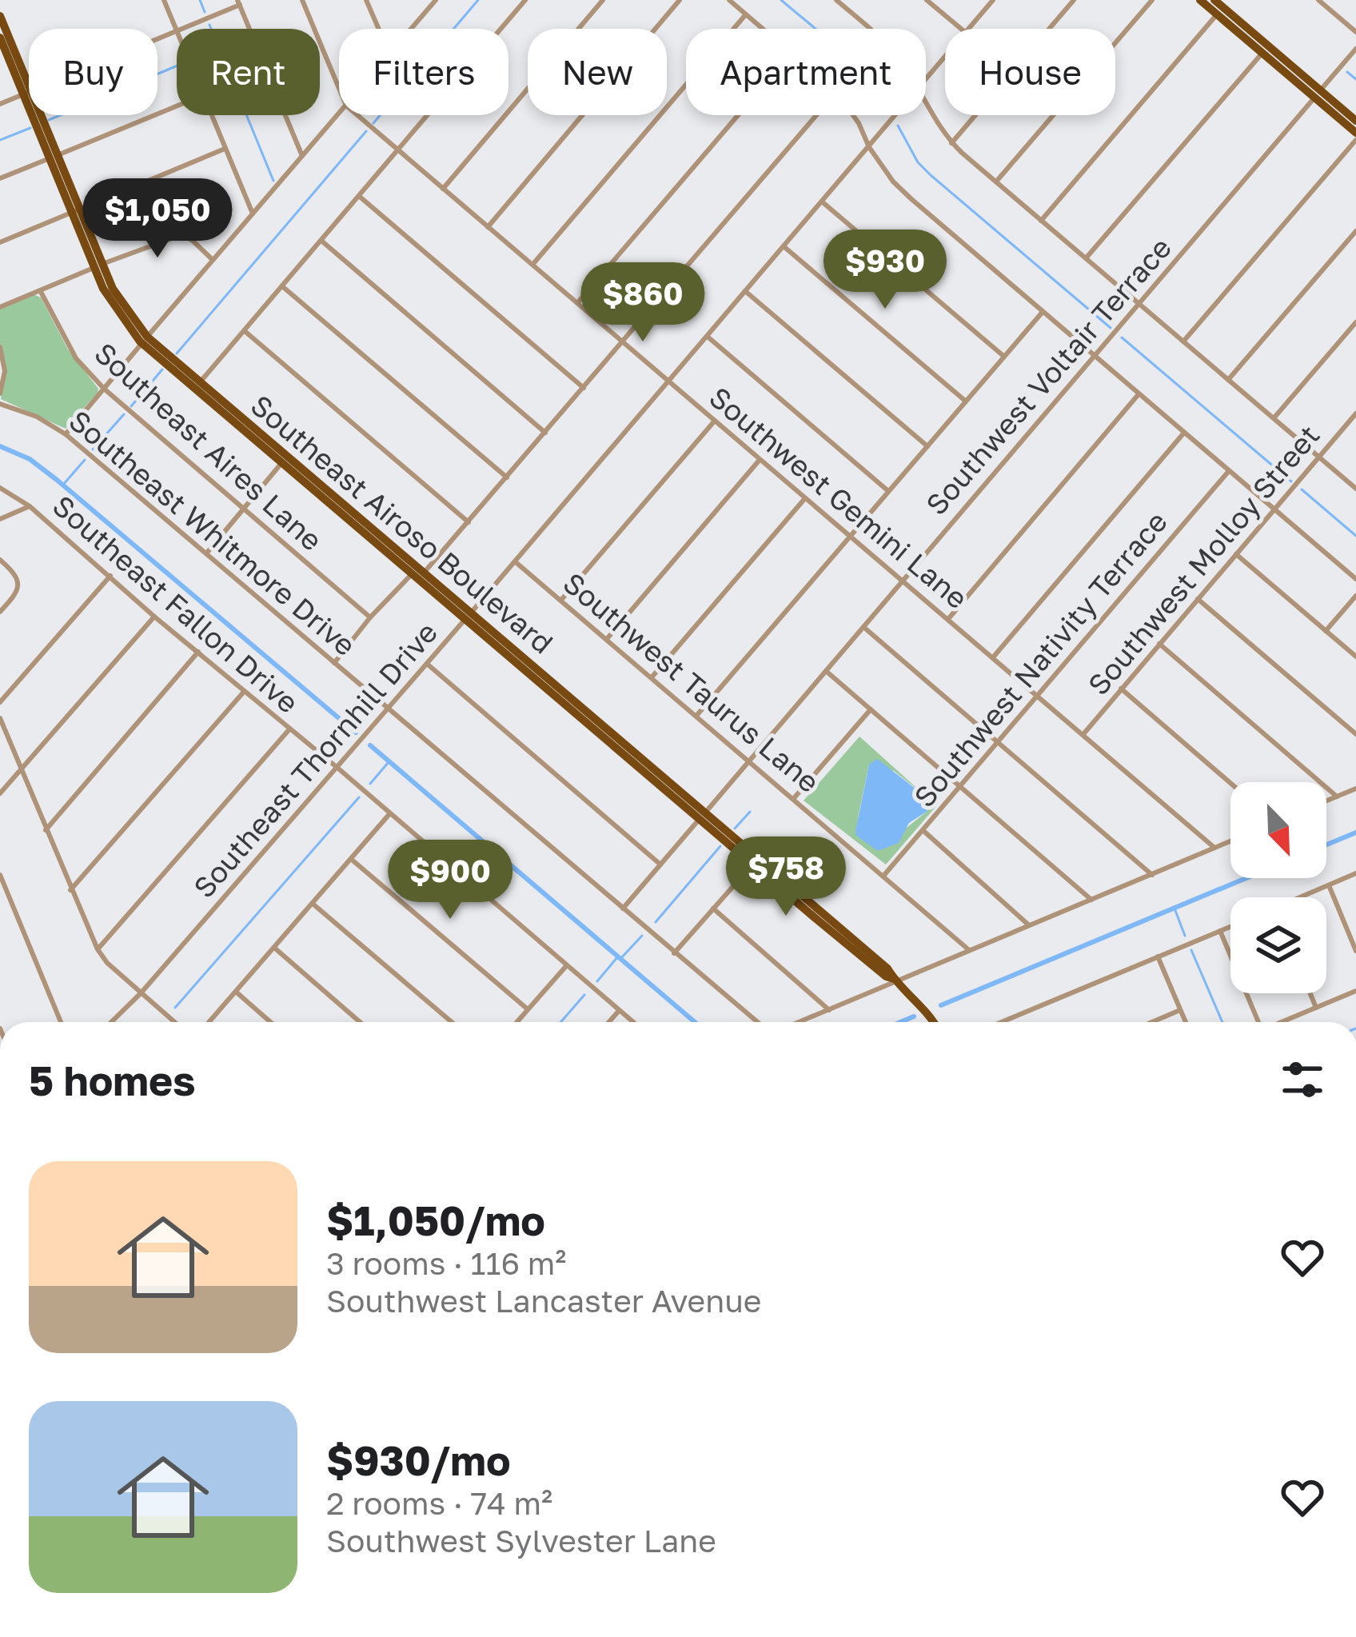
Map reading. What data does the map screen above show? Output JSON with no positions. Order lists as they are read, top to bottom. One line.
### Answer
{"streets":{"main road":["Southeast Airoso Boulevard"],"street":["Southwest Voltair Terrace","Southeast Aires Lane","Southwest Gemini Lane","Southeast Whitmore Drive","Southwest Molloy Street","Southeast Fallon Drive","Southwest Nativity Terrace","Southwest Taurus Lane","Southeast Thornhill Drive"]},"crossings":[["Southwest Voltair Terrace","Southwest Gemini Lane"],["Southwest Voltair Terrace","Southeast Airoso Boulevard"],["Southwest Voltair Terrace","Southeast Whitmore Drive"],["Southwest Voltair Terrace","Southwest Taurus Lane"],["Southwest Gemini Lane","Southeast Whitmore Drive"],["Southwest Gemini Lane","Southwest Molloy Street"],["Southwest Gemini Lane","Southwest Nativity Terrace"],["Southwest Gemini Lane","Southeast Thornhill Drive"],["Southeast Airoso Boulevard","Southeast Whitmore Drive"],["Southeast Airoso Boulevard","Southeast Thornhill Drive"],["Southeast Whitmore Drive","Southwest Taurus Lane"],["Southeast Whitmore Drive","Southeast Thornhill Drive"],["Southeast Fallon Drive","Southeast Thornhill Drive"],["Southwest Nativity Terrace","Southwest Taurus Lane"],["Southwest Taurus Lane","Southeast Thornhill Drive"]],"north":"bottom right","page":{"chip":["Buy","Rent","Filters","New","Apartment","House"],"price":["$1,050","$930","$860","$758","$900"],"heading":"5 homes","list":[{"name":"$1,050/mo","note":"3 rooms · 116 m² · Southwest Lancaster Avenue"},{"name":"$930/mo","note":"2 rooms · 74 m² · Southwest Sylvester Lane"}]}}
